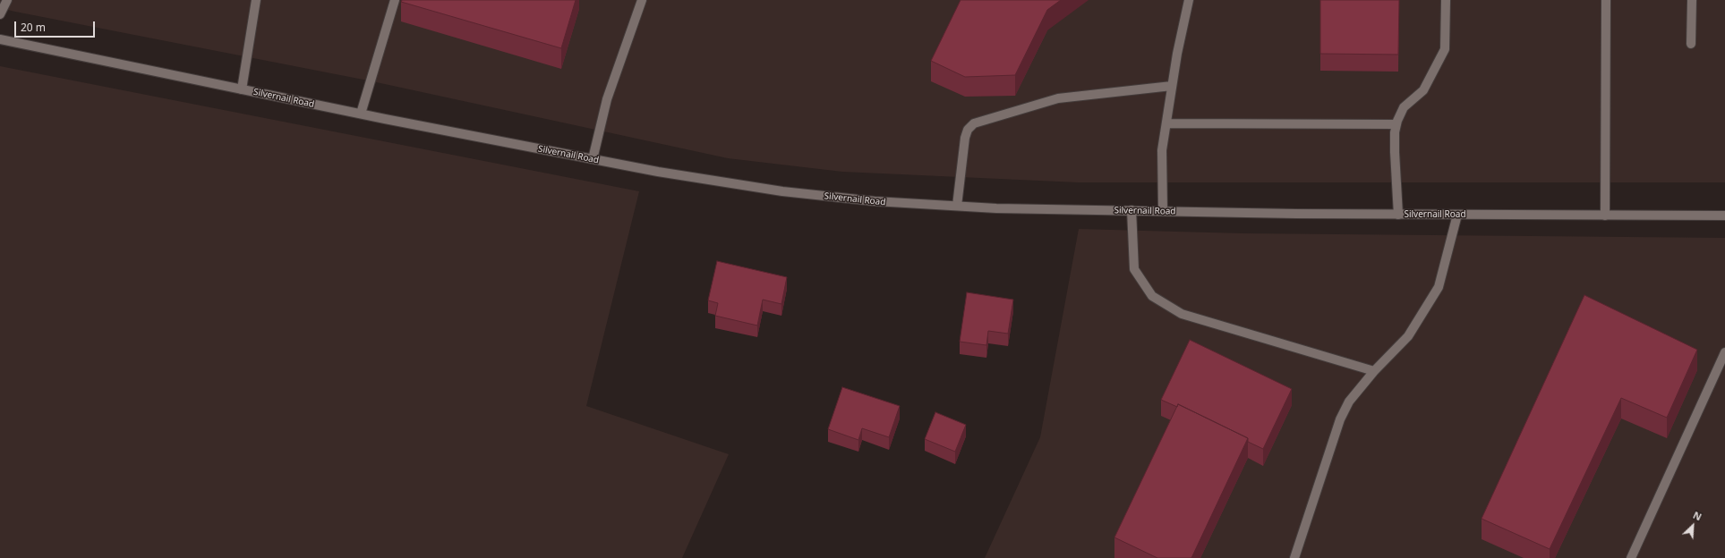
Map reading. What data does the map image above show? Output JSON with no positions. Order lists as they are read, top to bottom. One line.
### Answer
{"streets":{"street":["Silvernail Road"]},"scale_bar":"20 m","north":"top right"}
